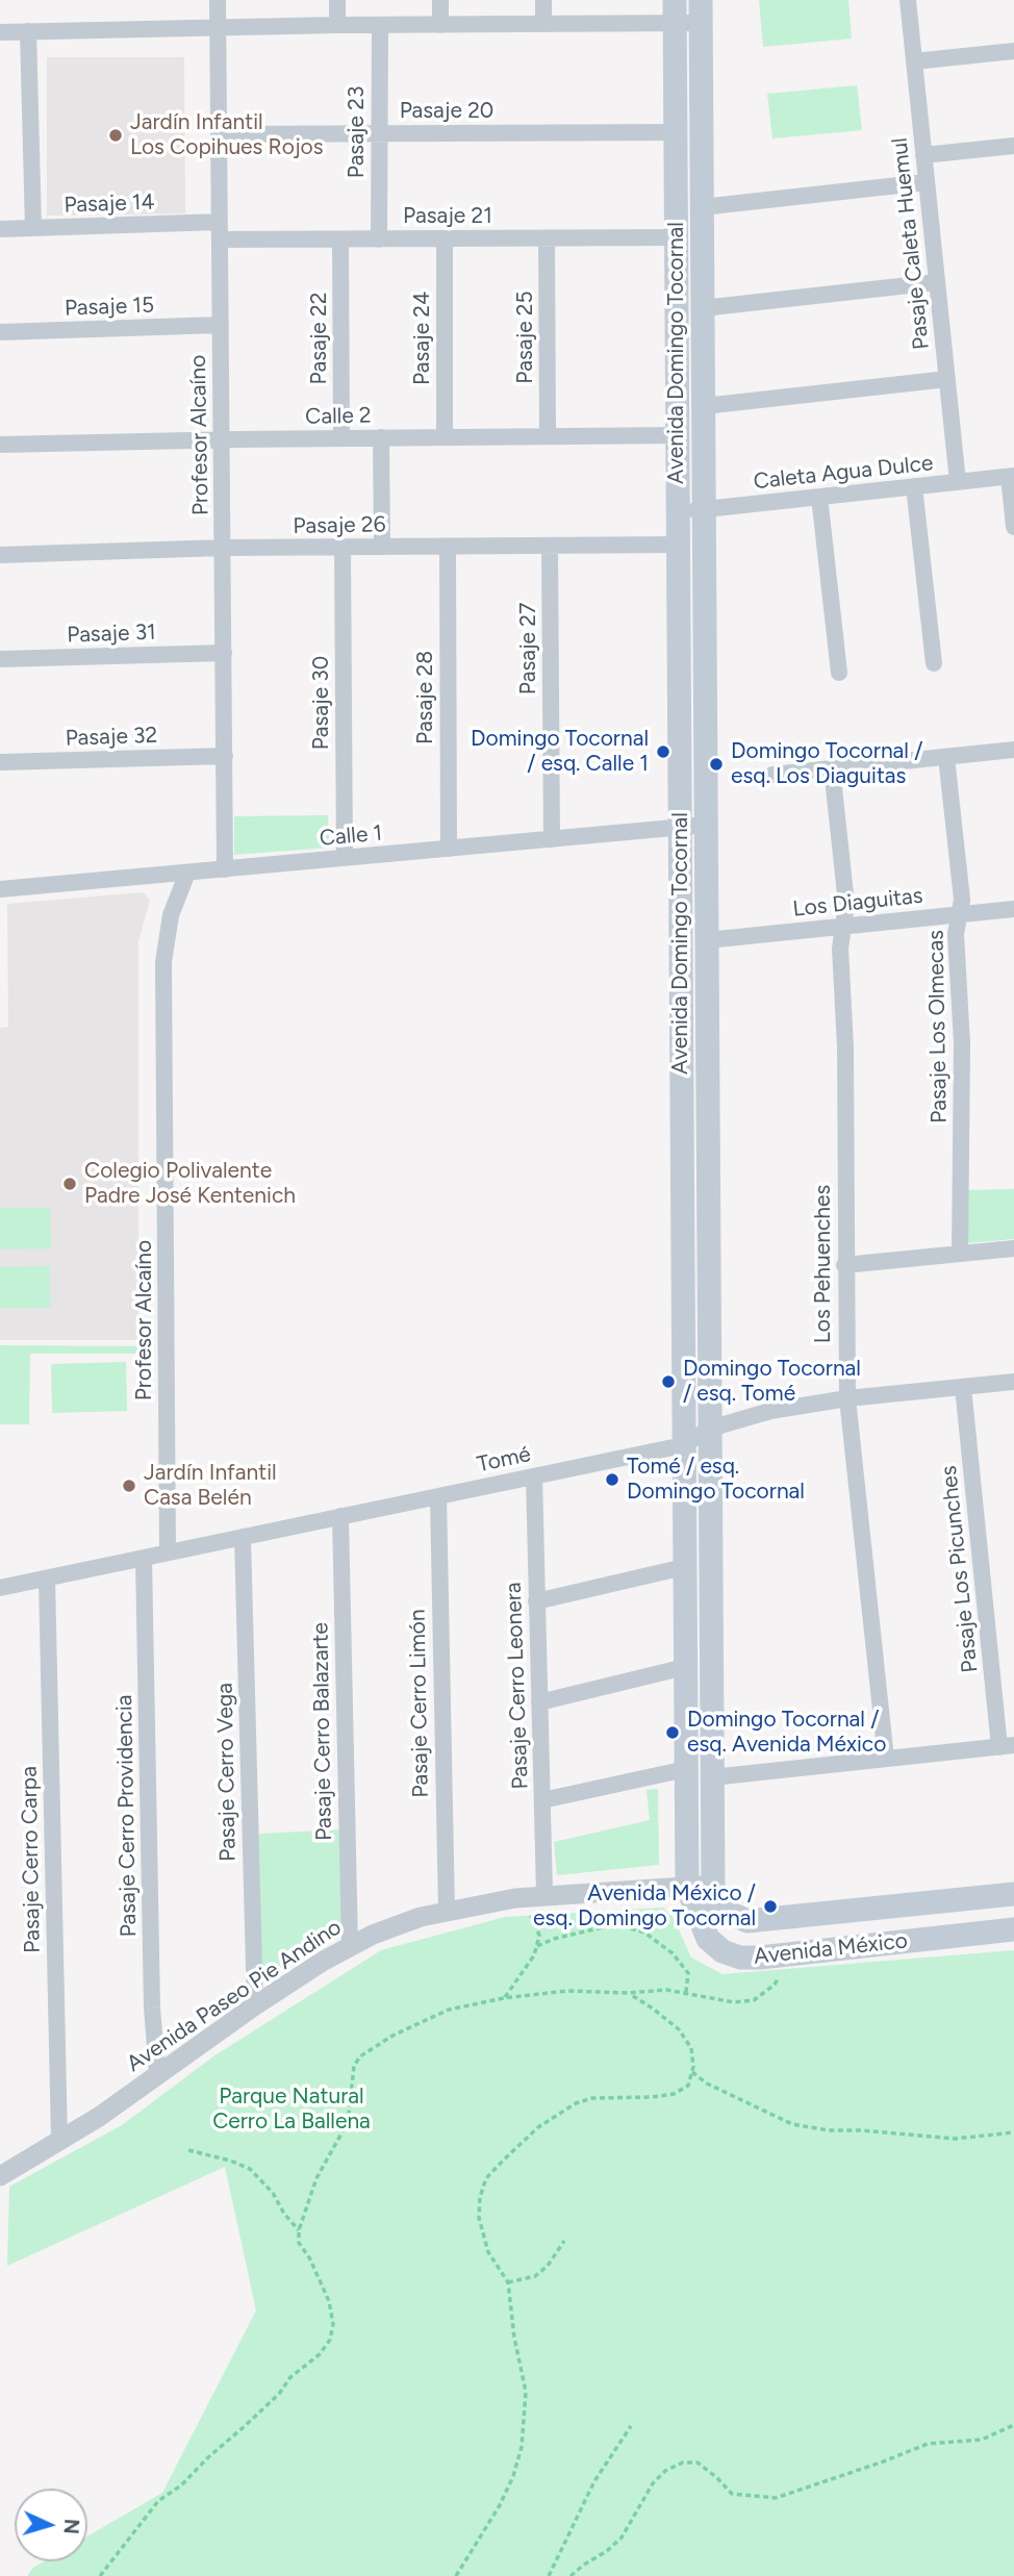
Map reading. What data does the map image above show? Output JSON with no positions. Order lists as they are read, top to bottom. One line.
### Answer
{"streets":{"main road":["Avenida Domingo Tocornal","Avenida México"],"street":["Pasaje 20","Pasaje 23","Pasaje 14","Pasaje 21","Pasaje Caleta Huemul","Pasaje 15","Pasaje 25","Pasaje 22","Pasaje 24","Calle 2","Profesor Alcaíno","Caleta Agua Dulce","Pasaje 26","Pasaje 31","Pasaje 27","Pasaje 28","Pasaje 30","Pasaje 32","Calle 1","Los Diaguitas","Pasaje Los Olmecas","Los Pehuenches","Tomé","Pasaje Los Picunches","Pasaje Cerro Leonera","Pasaje Cerro Limón","Pasaje Cerro Balazarte","Pasaje Cerro Vega","Pasaje Cerro Providencia","Pasaje Cerro Carpa","Avenida Paseo Pie Andino"]},"crossings":[["Pasaje 20","Pasaje 23"],["Pasaje 20","Avenida Domingo Tocornal"],["Pasaje 20","Profesor Alcaíno"],["Pasaje 23","Pasaje 21"],["Pasaje 14","Profesor Alcaíno"],["Pasaje 21","Pasaje 25"],["Pasaje 21","Pasaje 22"],["Pasaje 21","Pasaje 24"],["Pasaje 21","Avenida Domingo Tocornal"],["Pasaje 21","Profesor Alcaíno"],["Pasaje Caleta Huemul","Caleta Agua Dulce"],["Pasaje 15","Profesor Alcaíno"],["Pasaje 25","Calle 2"],["Pasaje 22","Calle 2"],["Pasaje 24","Calle 2"],["Avenida Domingo Tocornal","Calle 2"],["Avenida Domingo Tocornal","Caleta Agua Dulce"],["Avenida Domingo Tocornal","Pasaje 26"],["Avenida Domingo Tocornal","Calle 1"],["Avenida Domingo Tocornal","Los Diaguitas"],["Avenida Domingo Tocornal","Tomé"],["Avenida Domingo Tocornal","Avenida México"],["Avenida Domingo Tocornal","Avenida Paseo Pie Andino"],["Calle 2","Profesor Alcaíno"],["Profesor Alcaíno","Pasaje 26"],["Profesor Alcaíno","Pasaje 31"],["Profesor Alcaíno","Pasaje 32"],["Profesor Alcaíno","Calle 1"],["Profesor Alcaíno","Tomé"],["Pasaje 26","Pasaje 27"],["Pasaje 26","Pasaje 28"],["Pasaje 26","Pasaje 30"],["Pasaje 27","Calle 1"],["Pasaje 28","Calle 1"],["Pasaje 30","Calle 1"],["Los Diaguitas","Pasaje Los Olmecas"],["Los Diaguitas","Los Pehuenches"],["Los Pehuenches","Tomé"],["Tomé","Pasaje Los Picunches"],["Tomé","Pasaje Cerro Leonera"],["Tomé","Pasaje Cerro Limón"],["Tomé","Pasaje Cerro Balazarte"],["Tomé","Pasaje Cerro Vega"],["Tomé","Pasaje Cerro Providencia"],["Tomé","Pasaje Cerro Carpa"],["Pasaje Cerro Leonera","Avenida Paseo Pie Andino"],["Pasaje Cerro Limón","Avenida Paseo Pie Andino"],["Pasaje Cerro Balazarte","Avenida Paseo Pie Andino"],["Pasaje Cerro Vega","Avenida Paseo Pie Andino"],["Pasaje Cerro Providencia","Avenida Paseo Pie Andino"],["Pasaje Cerro Carpa","Avenida Paseo Pie Andino"],["Avenida México","Avenida Paseo Pie Andino"]],"parks":["Parque Natural Cerro La Ballena"],"places":["Jardín Infantil Los Copihues Rojos","Domingo Tocornal / esq. Calle 1","Domingo Tocornal / esq. Los Diaguitas","Colegio Polivalente Padre José Kentenich","Domingo Tocornal / esq. Tomé","Tomé / esq. Domingo Tocornal","Jardín Infantil Casa Belén","Domingo Tocornal / esq. Avenida México","Avenida México / esq. Domingo Tocornal"],"north":"right"}
